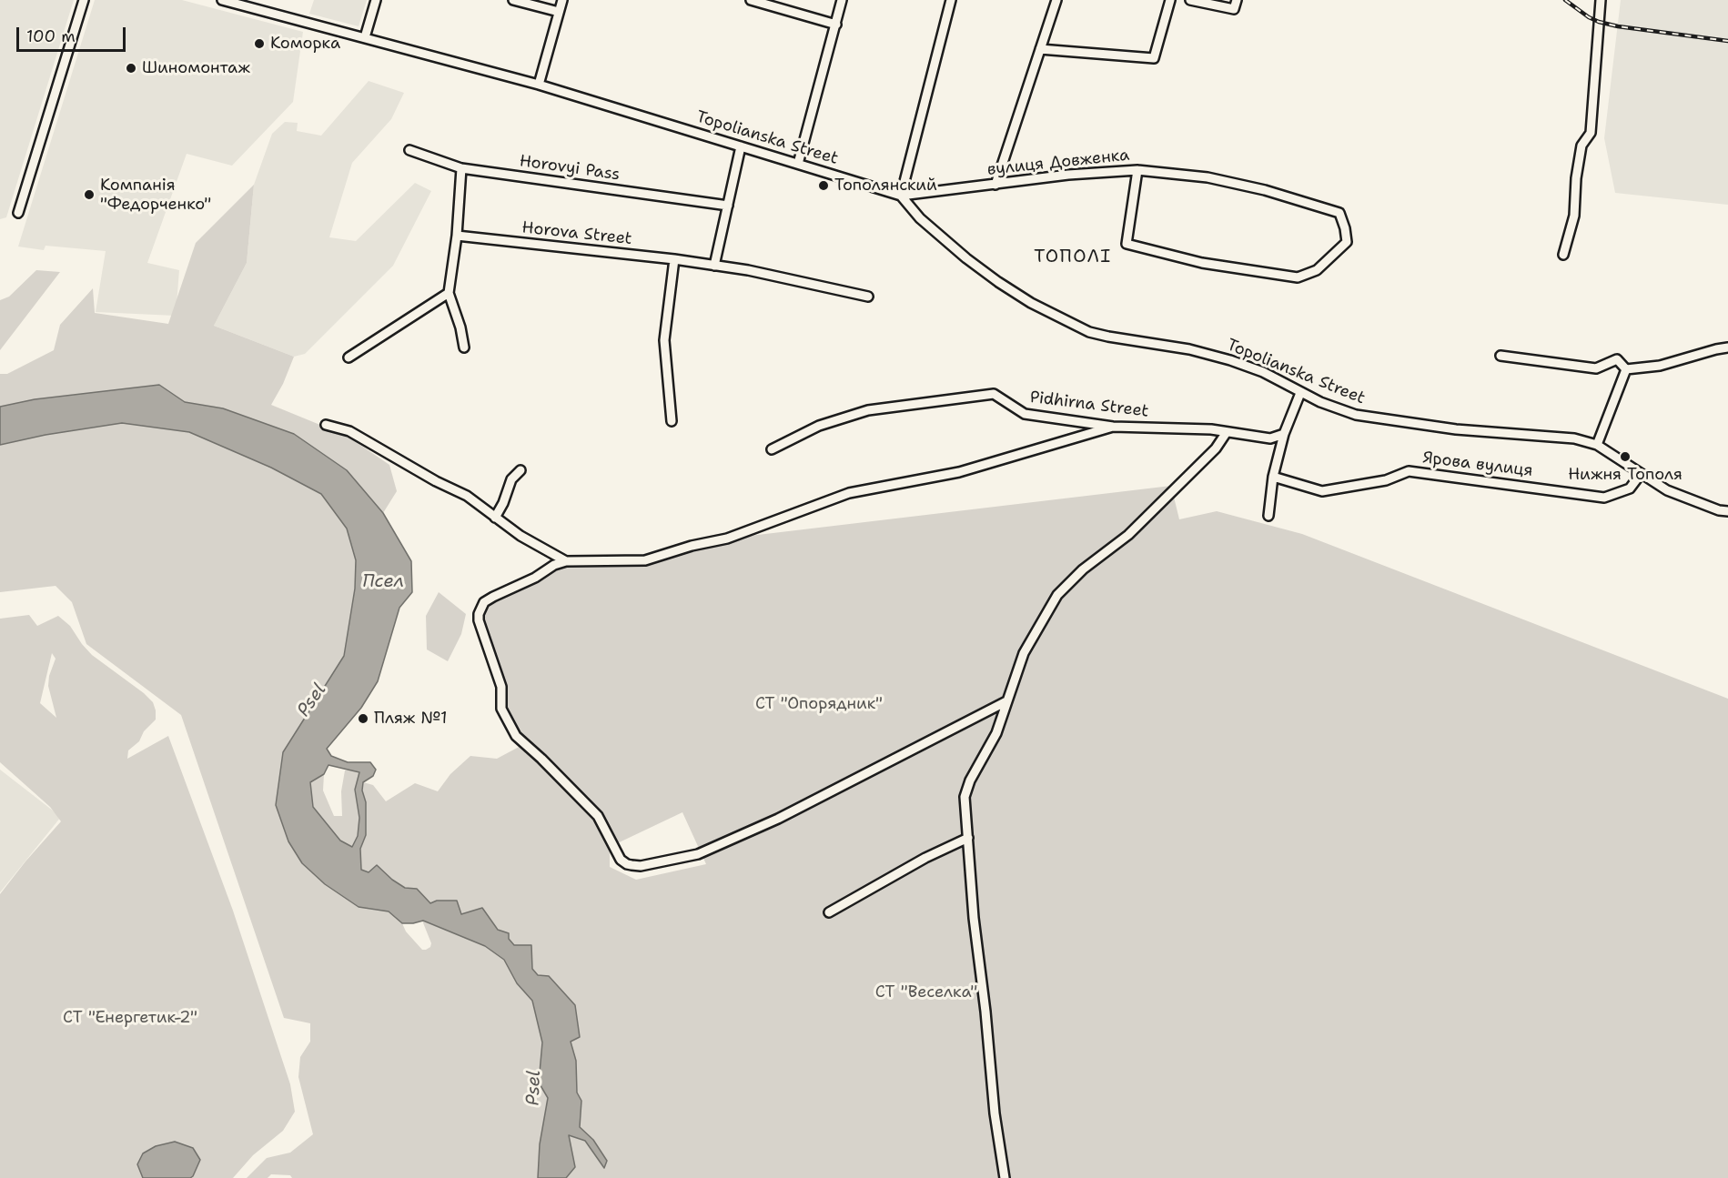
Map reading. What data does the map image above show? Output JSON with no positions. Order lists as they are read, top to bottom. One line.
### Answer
{"streets":{"street":["Topolianska Street","вулиця Довженка","Horovyi Pass","Horova Street","Pidhirna Street","Ярова вулиця"]},"crossings":[["Topolianska Street","вулиця Довженка"],["Topolianska Street","Ярова вулиця"]],"districts":["ТОПОЛІ"],"water":["Псел","Psel"],"parks":["СТ \"Опорядник\"","СТ \"Веселка\"","СТ \"Енергетик-2\""],"places":["Коморка","Шиномонтаж","Тополянский","Компанія \"Федорченко\"","Нижня Тополя","Пляж №1"],"scale_bar":"100 m"}
